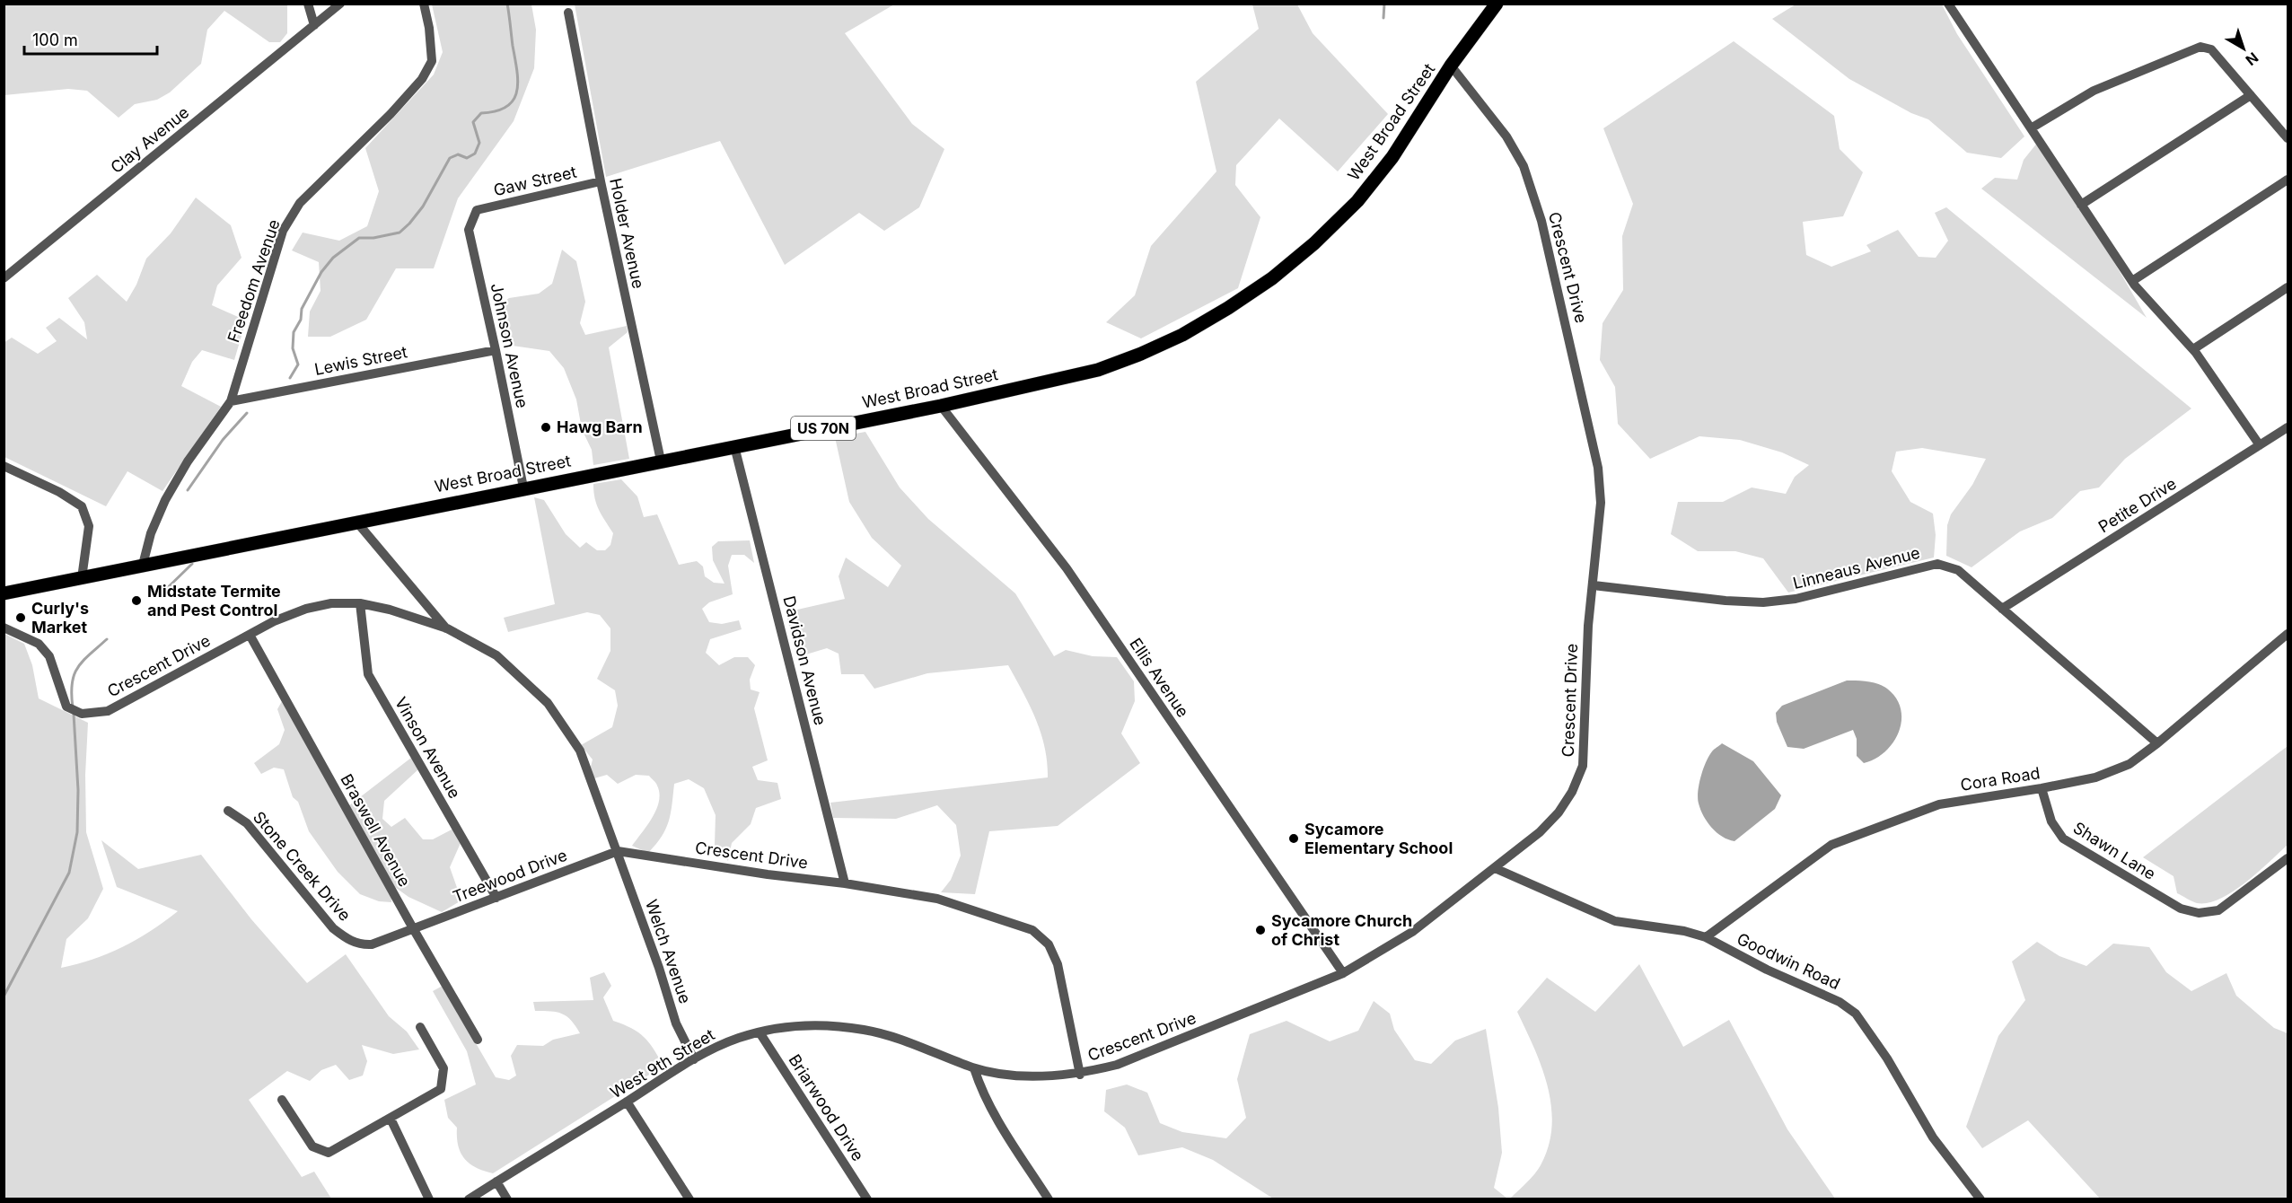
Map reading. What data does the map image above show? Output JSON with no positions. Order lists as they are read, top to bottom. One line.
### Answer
{"streets":{"main road":["West Broad Street","US 70N"],"street":["Clay Avenue","Gaw Street","Holder Avenue","Crescent Drive","Freedom Avenue","Johnson Avenue","Lewis Street","Petite Drive","Linneaus Avenue","Davidson Avenue","Ellis Avenue","Vinson Avenue","Cora Road","Braswell Avenue","Shawn Lane","Stone Creek Drive","Treewood Drive","Welch Avenue","Goodwin Road","West 9th Street","Briarwood Drive"]},"crossings":[["West Broad Street","Holder Avenue"],["West Broad Street","Crescent Drive"],["West Broad Street","Freedom Avenue"],["West Broad Street","Johnson Avenue"],["West Broad Street","Davidson Avenue"],["West Broad Street","Ellis Avenue"],["Gaw Street","Holder Avenue"],["Gaw Street","Johnson Avenue"],["Crescent Drive","Linneaus Avenue"],["Crescent Drive","Davidson Avenue"],["Crescent Drive","Ellis Avenue"],["Crescent Drive","Vinson Avenue"],["Crescent Drive","Braswell Avenue"],["Crescent Drive","Treewood Drive"],["Crescent Drive","Welch Avenue"],["Crescent Drive","Goodwin Road"],["Crescent Drive","West 9th Street"],["Freedom Avenue","Lewis Street"],["Johnson Avenue","Lewis Street"],["Petite Drive","Linneaus Avenue"],["Linneaus Avenue","Cora Road"],["Vinson Avenue","Treewood Drive"],["Cora Road","Shawn Lane"],["Cora Road","Goodwin Road"],["Braswell Avenue","Stone Creek Drive"],["Braswell Avenue","Treewood Drive"],["Stone Creek Drive","Treewood Drive"],["Treewood Drive","Welch Avenue"],["Welch Avenue","West 9th Street"],["West 9th Street","Briarwood Drive"]],"places":["Hawg Barn","Midstate Termite and Pest Control","Curly's Market","Sycamore Elementary School","Sycamore Church of Christ"],"scale_bar":"100 m","north":"bottom right"}
